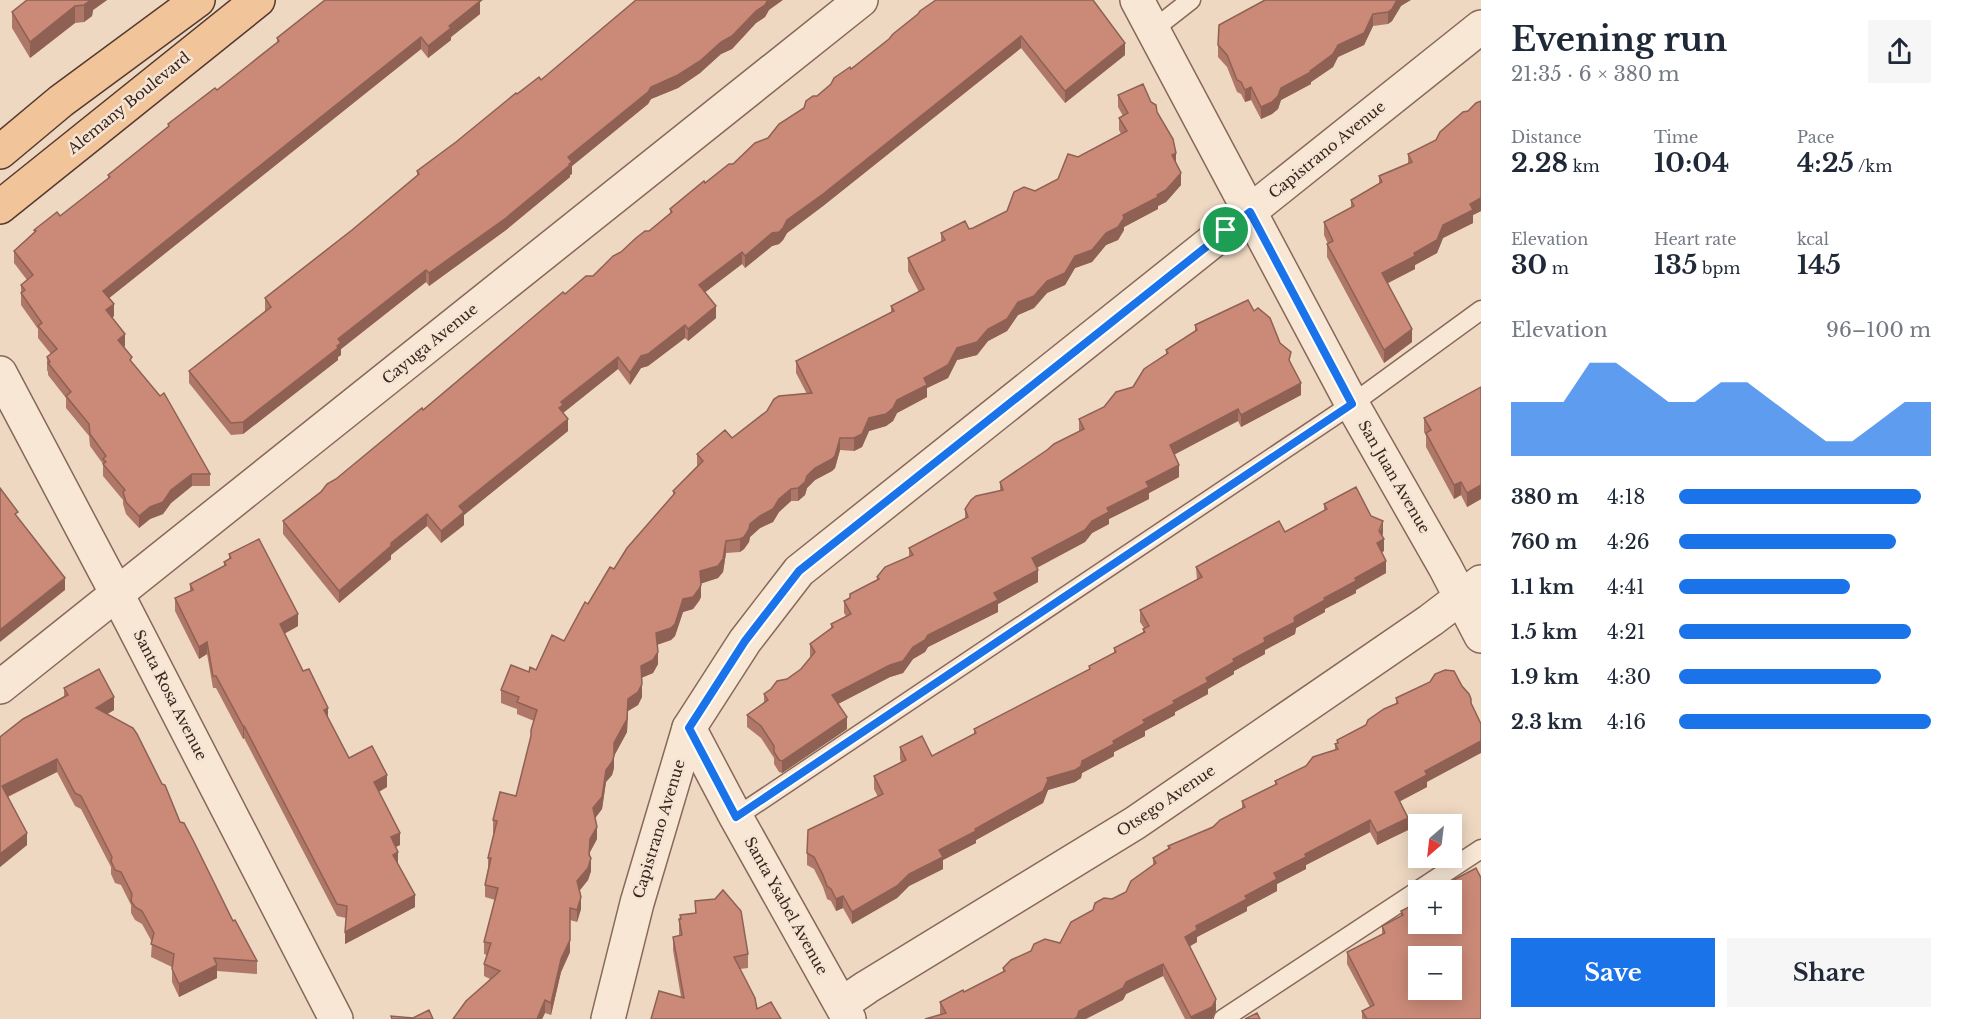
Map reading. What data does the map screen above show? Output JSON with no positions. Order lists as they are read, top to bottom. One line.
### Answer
{"streets":{"main road":["Alemany Boulevard"],"street":["Capistrano Avenue","Cayuga Avenue","San Juan Avenue","Santa Rosa Avenue","Otsego Avenue","Santa Ysabel Avenue"]},"crossings":[["Capistrano Avenue","San Juan Avenue"],["Capistrano Avenue","Santa Ysabel Avenue"],["Cayuga Avenue","Santa Rosa Avenue"],["San Juan Avenue","Otsego Avenue"],["Otsego Avenue","Santa Ysabel Avenue"]],"north":"bottom left","page":{"heading":["Evening run","21:35 · 6 × 380 m"],"stats":[["Distance","2.28 km"],["Time","10:04"],["Pace","4:25 /km"],["Elevation","30 m"],["Heart rate","135 bpm"],["kcal","145"]],"chart":["Elevation","96–100 m"],"list":[{"name":"380 m","note":"4:18"},{"name":"760 m","note":"4:26"},{"name":"1.1 km","note":"4:41"},{"name":"1.5 km","note":"4:21"},{"name":"1.9 km","note":"4:30"},{"name":"2.3 km","note":"4:16"}],"map_buttons":["+","−"],"buttons":["Save","Share"]}}
